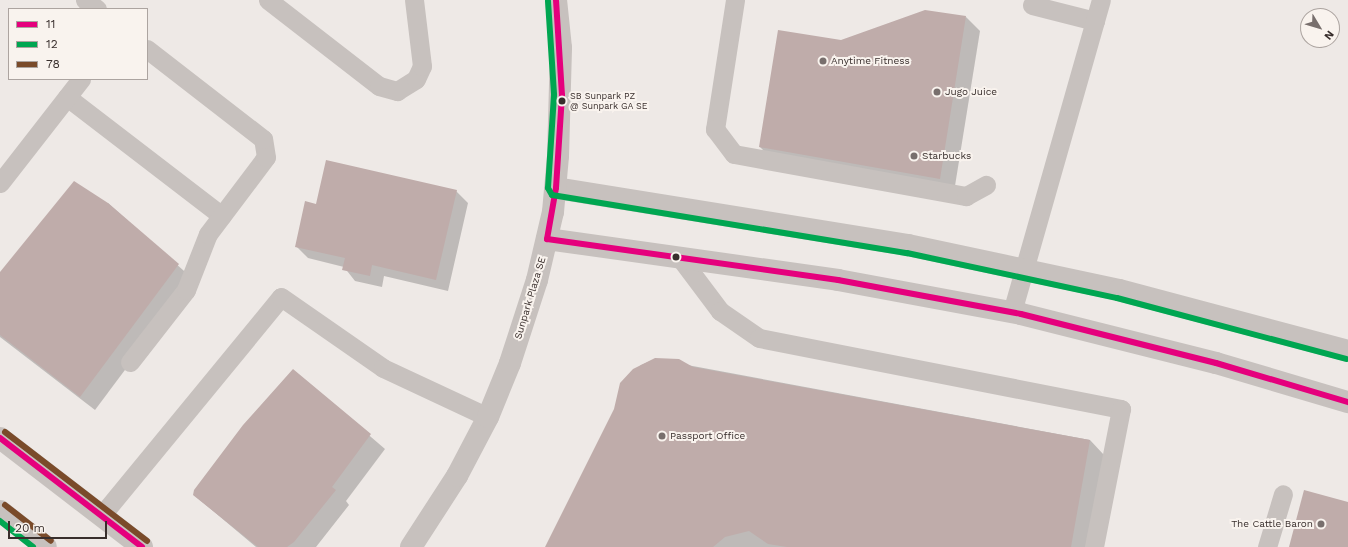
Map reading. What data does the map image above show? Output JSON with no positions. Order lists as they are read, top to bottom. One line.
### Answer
{"streets":{"street":["Sunpark Plaza SE"]},"places":["Anytime Fitness","Jugo Juice","SB Sunpark PZ @ Sunpark GA SE","Starbucks","Passport Office","The Cattle Baron"],"lines":["transit line 11","transit line 12","transit line 78"],"legend":["11","12","78"],"scale_bar":"20 m","north":"bottom right"}
